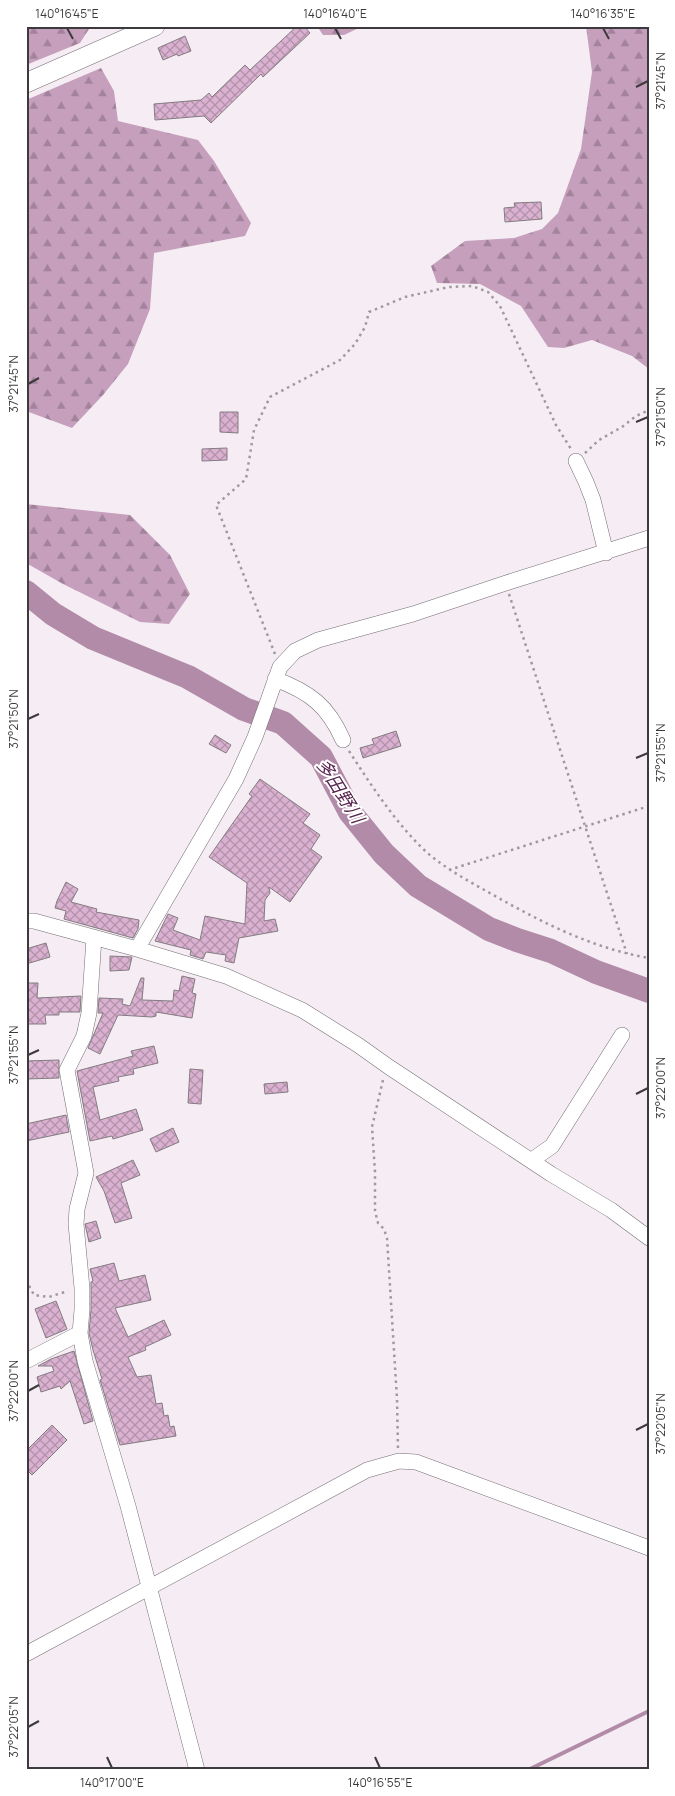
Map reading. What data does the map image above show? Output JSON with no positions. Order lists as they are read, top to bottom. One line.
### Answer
{"water":["多田野川"],"coordinates":["140°16'45\"E","140°16'40\"E","140°16'35\"E","37°21'45\"N","37°21'50\"N","37°21'55\"N","37°22'00\"N","37°22'05\"N","140°17'00\"E","140°16'55\"E"]}
